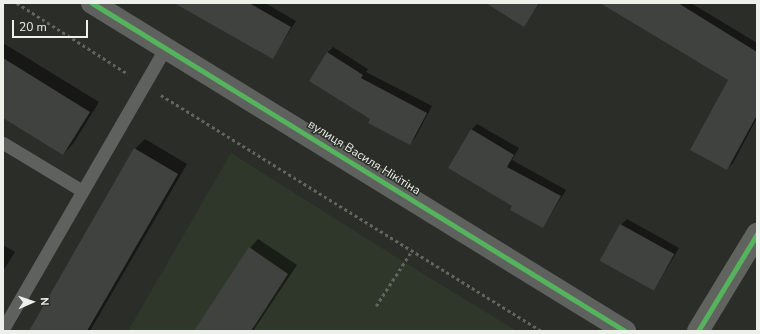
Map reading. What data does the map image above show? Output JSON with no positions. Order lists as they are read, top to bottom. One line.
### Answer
{"streets":{"street":["вулиця Василя Нікітіна"]},"scale_bar":"20 m","north":"right"}
